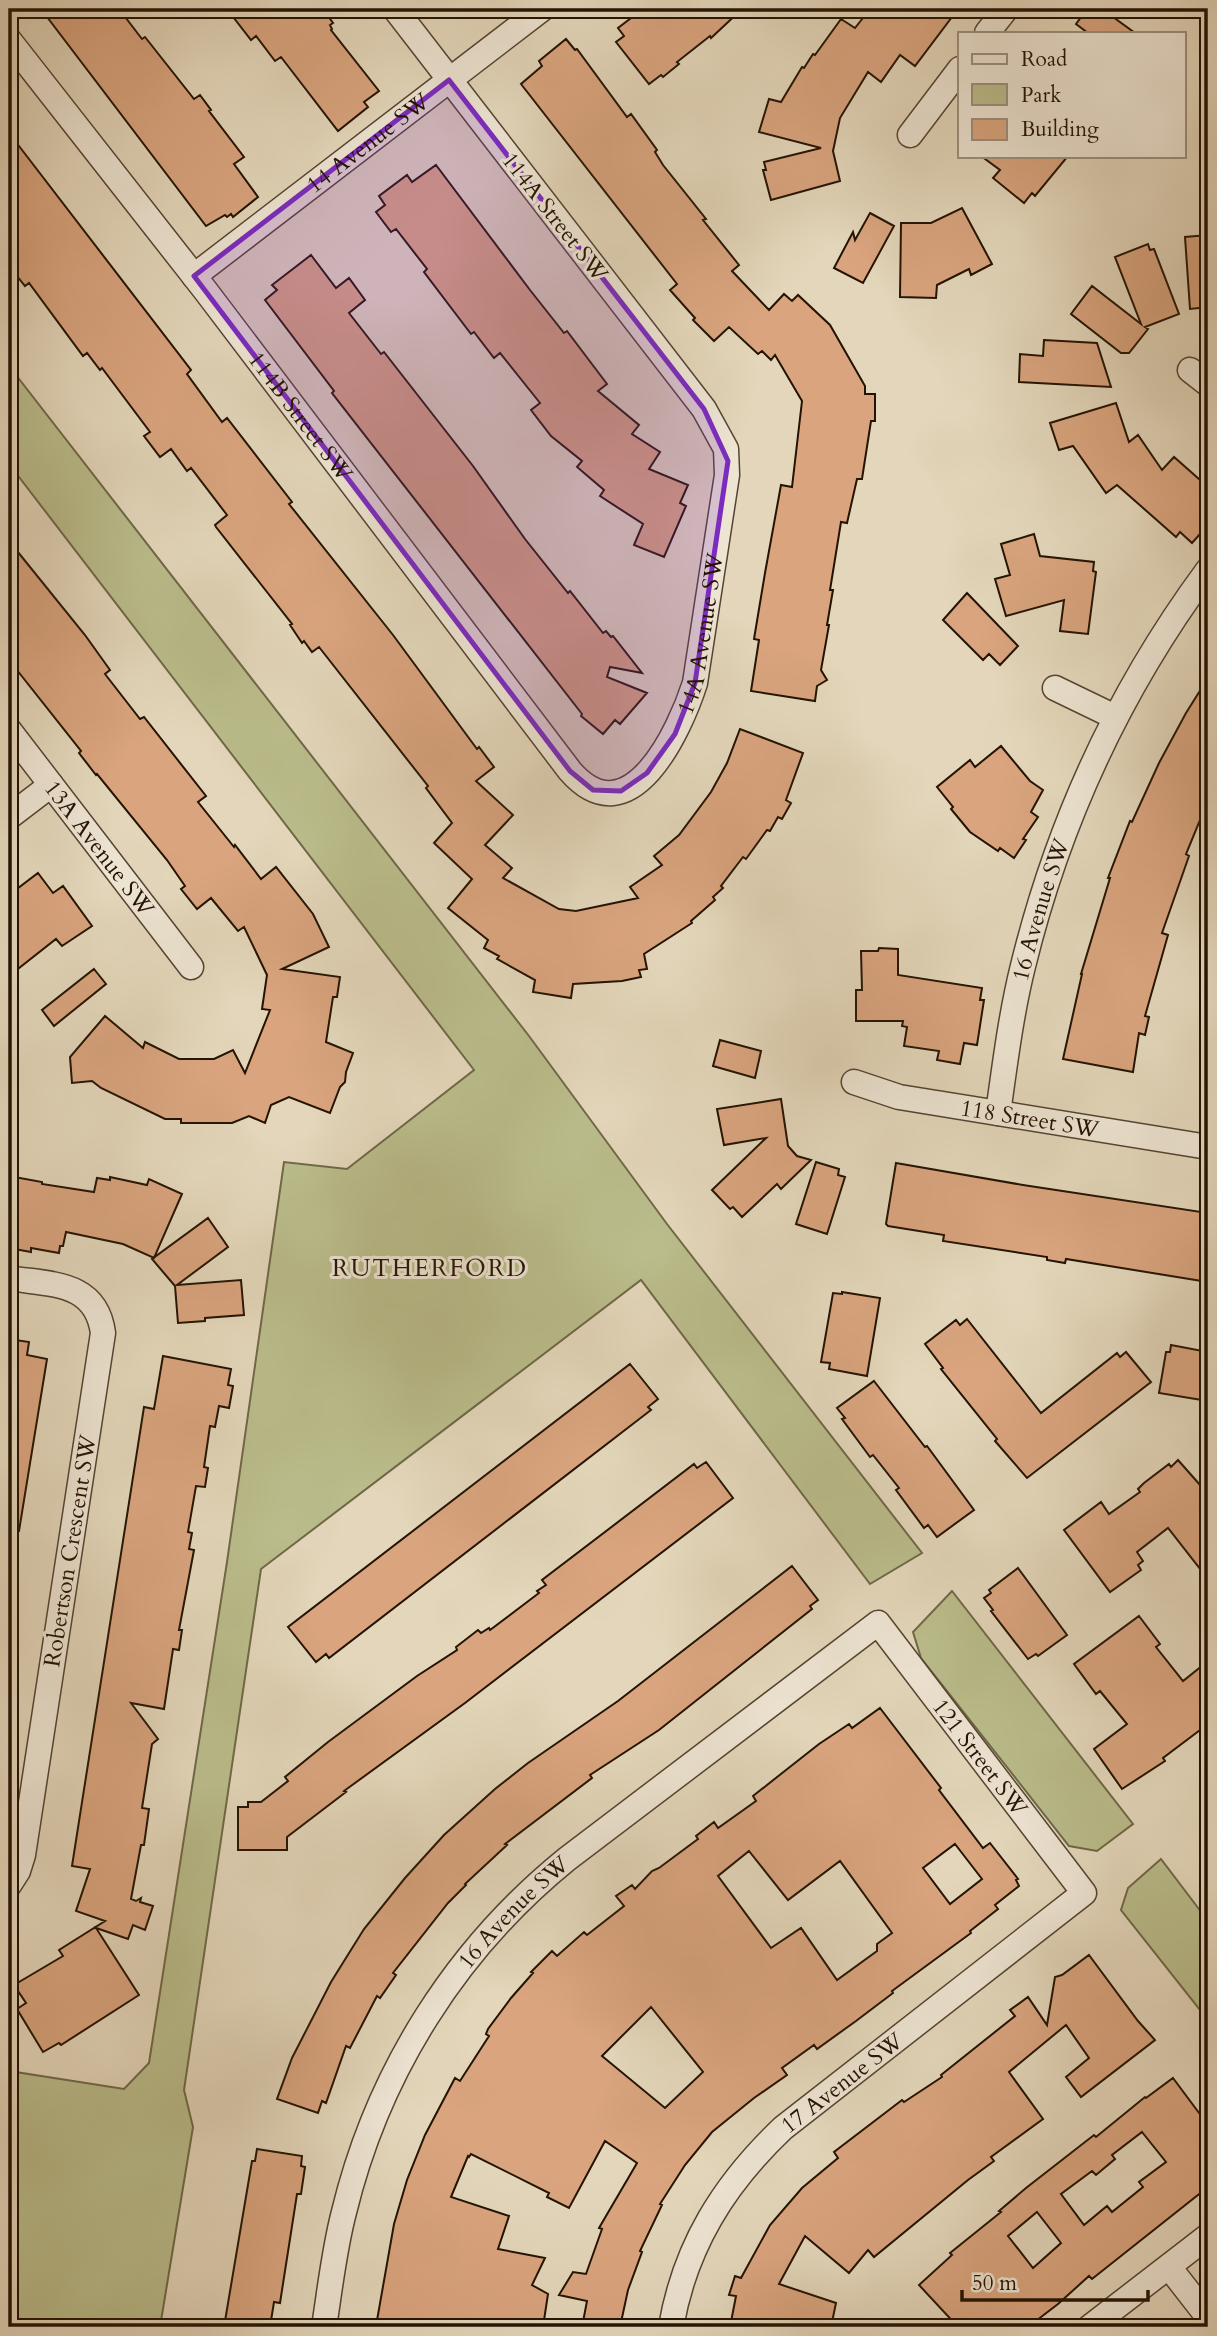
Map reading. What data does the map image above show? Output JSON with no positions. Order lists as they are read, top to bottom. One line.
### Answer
{"streets":{"street":["14 Avenue SW","114A Street SW","114B Street SW","14A Avenue SW","13A Avenue SW","16 Avenue SW","118 Street SW","Robertson Crescent SW","121 Street SW","17 Avenue SW"]},"crossings":[["14 Avenue SW","114A Street SW"],["14 Avenue SW","114B Street SW"],["114A Street SW","14A Avenue SW"],["114B Street SW","14A Avenue SW"],["16 Avenue SW","118 Street SW"],["16 Avenue SW","121 Street SW"],["121 Street SW","17 Avenue SW"]],"districts":["RUTHERFORD"],"legend":["Road","Park","Building"],"scale_bar":"50 m"}
